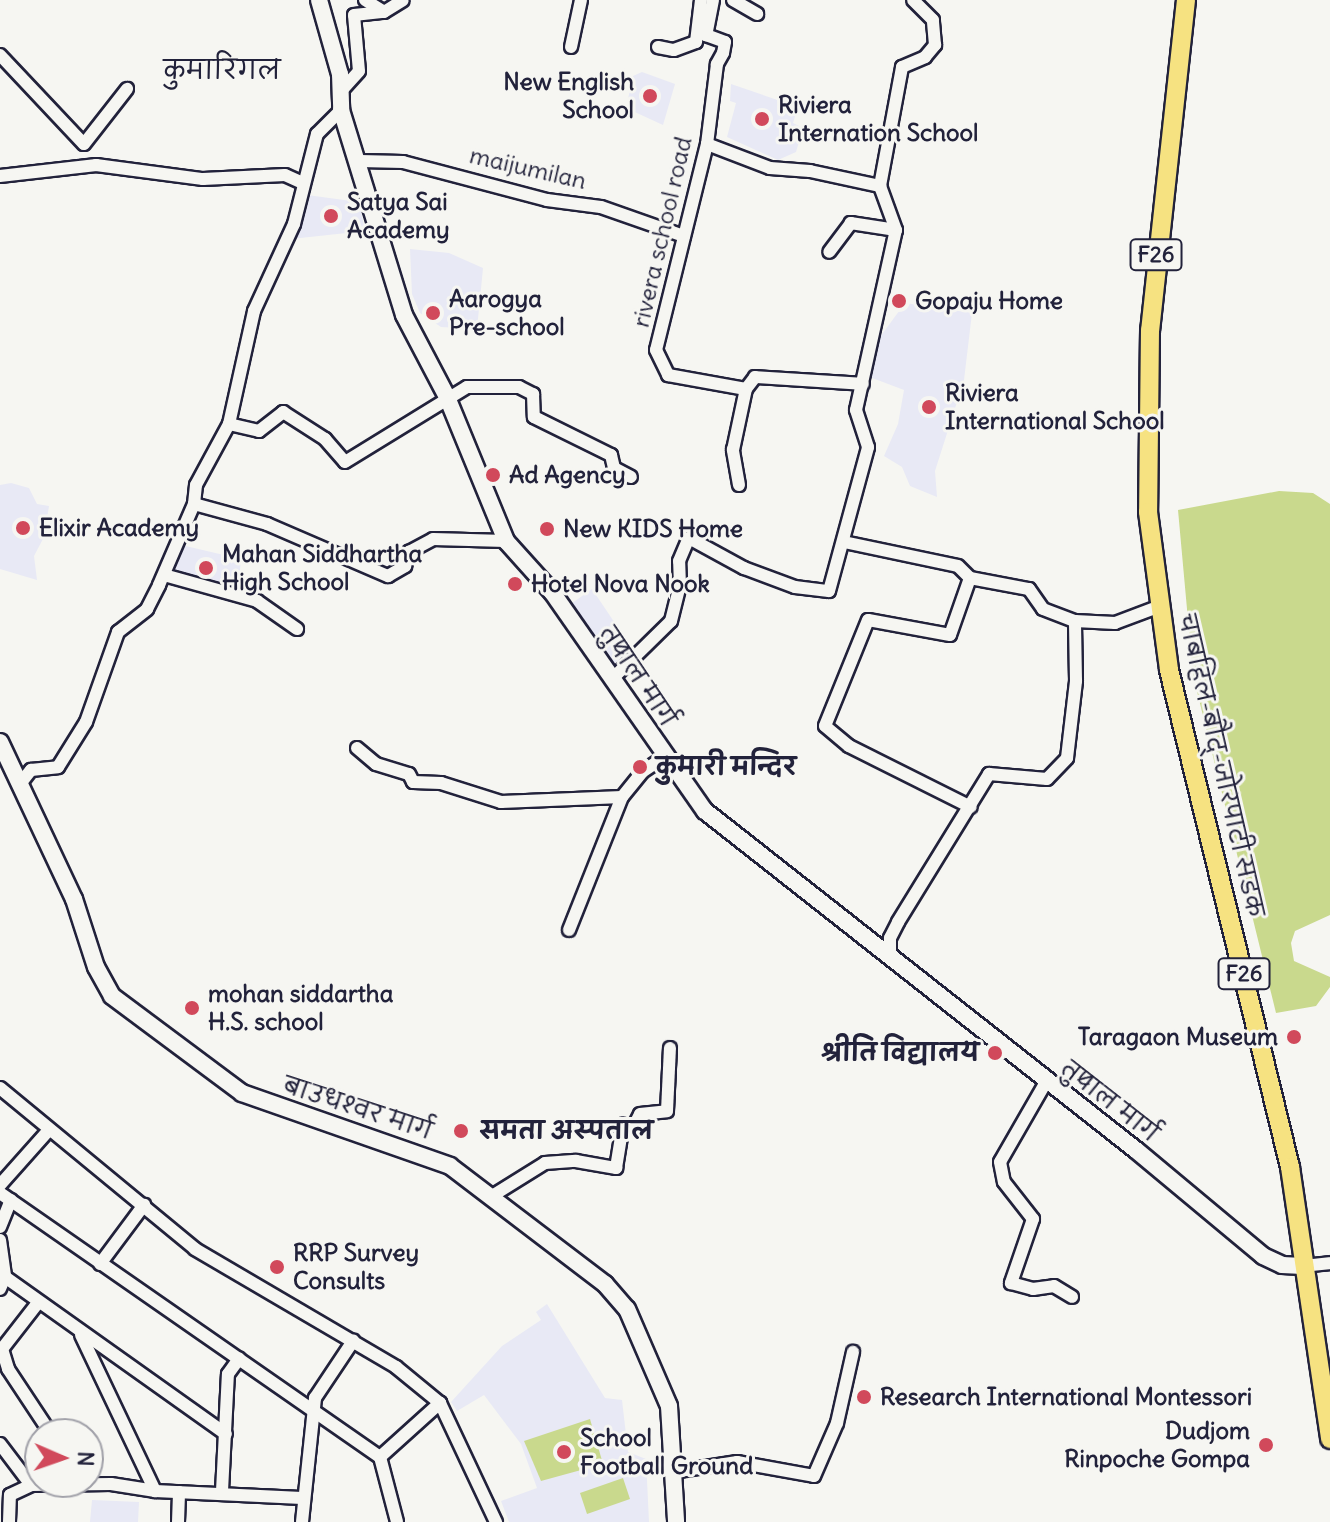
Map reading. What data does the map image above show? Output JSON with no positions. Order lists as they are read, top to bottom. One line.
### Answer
{"streets":{"main road":["F26","चाबहिल-बौद्-जोरपाटी सडक"],"street":["maijumilan","rivera school road","तुषाल मार्ग","बाउधश्वर मार्ग"]},"crossings":[["maijumilan","rivera school road"],["maijumilan","तुषाल मार्ग"],["तुषाल मार्ग","चाबहिल-बौद्-जोरपाटी सडक"]],"districts":["कुमारिगल"],"places":["New English School","Riviera Internation School","Satya Sai Academy","Gopaju Home","Aarogya Pre-school","Riviera International School","Ad Agency","Elixir Academy","New KIDS Home","Mahan Siddhartha High School","Hotel Nova Nook","कुमारी मन्दिर","mohan siddartha H.S. school","Taragaon Museum","श्रीति विद्यालय","समता अस्पताल","RRP Survey Consults","Research International Montessori","Dudjom Rinpoche Gompa","School Football Ground"],"north":"right"}
